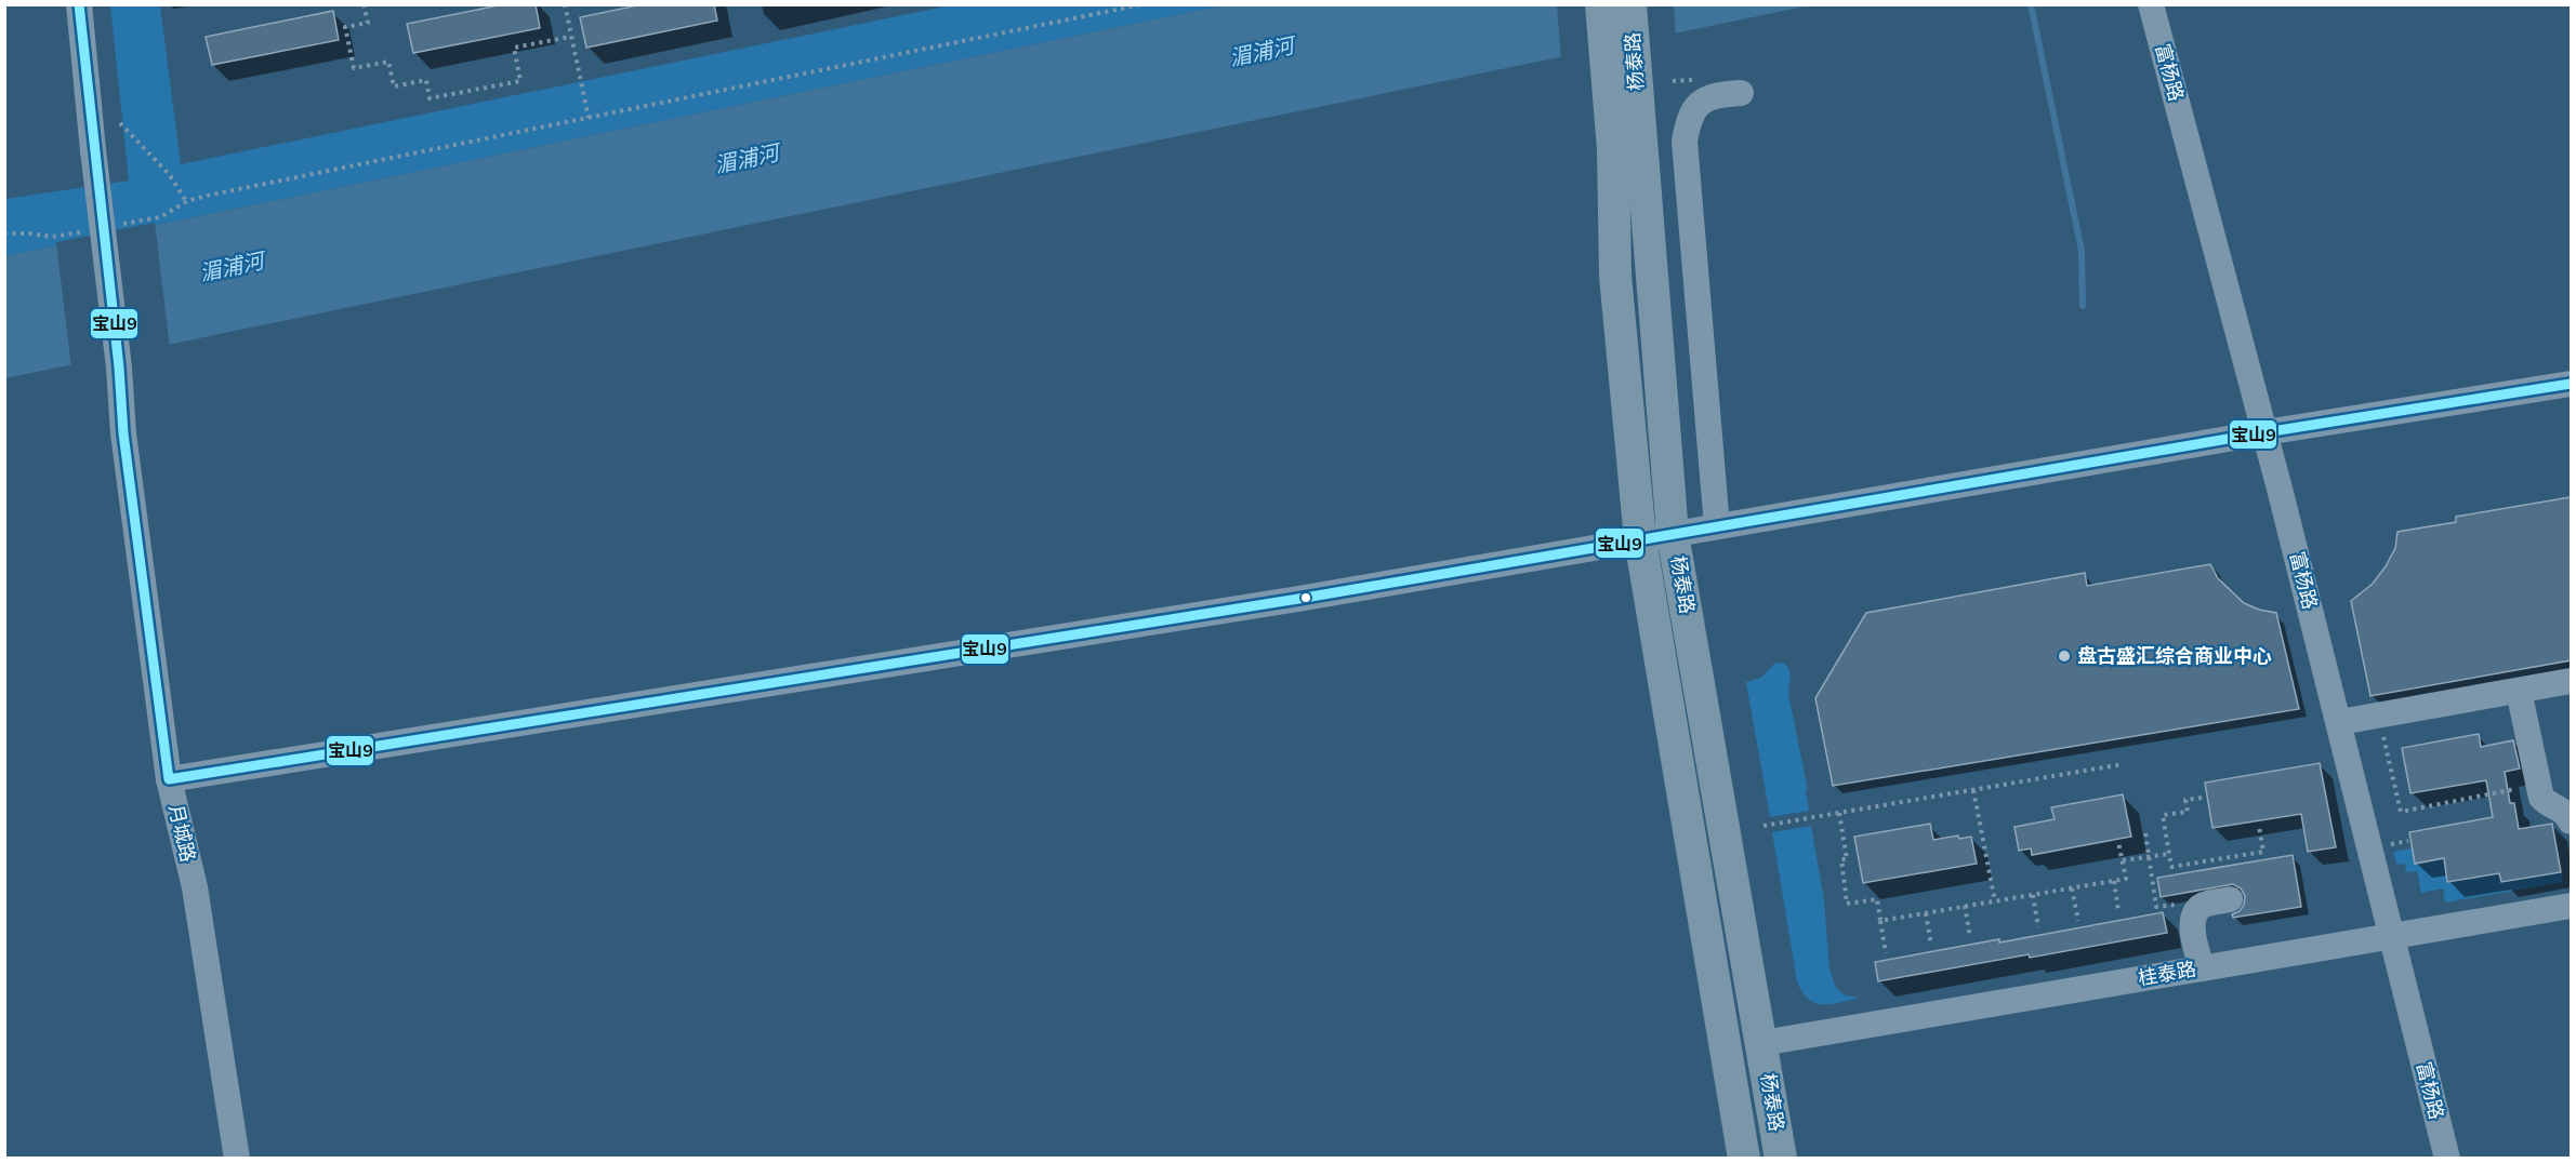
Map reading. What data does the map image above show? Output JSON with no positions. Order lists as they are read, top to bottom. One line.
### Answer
{"streets":{"main road":["杨泰路"],"street":["富杨路","月城路","桂泰路"]},"crossings":[["杨泰路","桂泰路"],["富杨路","桂泰路"]],"water":["湄浦河"],"places":["盘古盛汇综合商业中心"],"lines":["transit line 宝山9"]}
